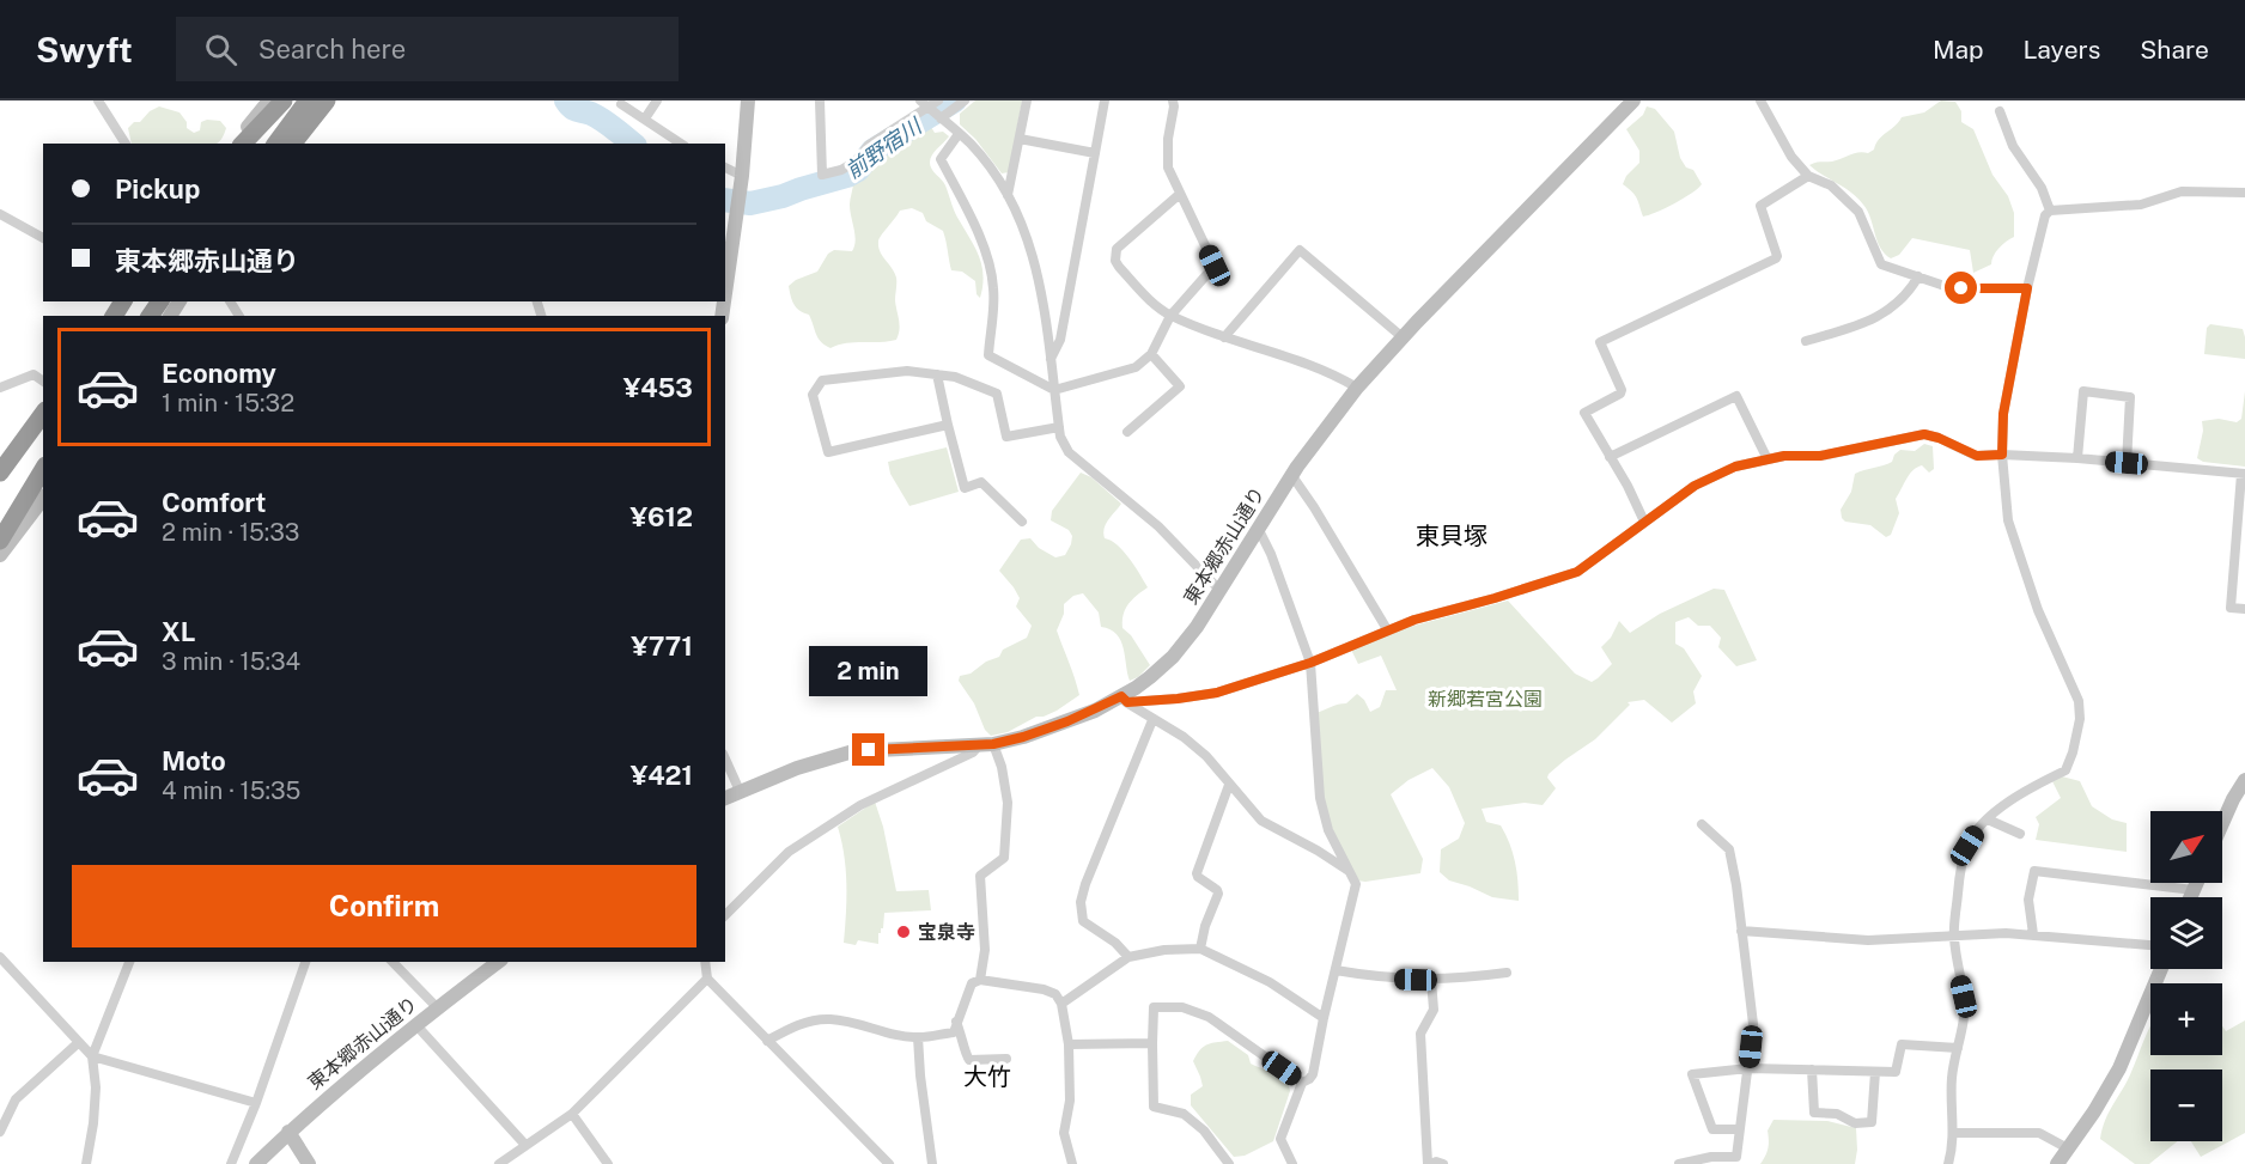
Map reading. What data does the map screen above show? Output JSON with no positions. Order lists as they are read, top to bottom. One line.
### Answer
{"streets":{"street":["東本郷赤山通り"]},"districts":["東貝塚","大竹"],"water":["前野宿川"],"parks":["新郷若宮公園"],"places":["宝泉寺"],"north":"top right","page":{"header":"Swyft","search":"Search here","nav":["Map","Layers","Share"],"banner":["Pickup","東本郷赤山通り"],"list":[{"name":"Economy","note":"1 min · 15:32","value":"¥453"},{"name":"Comfort","note":"2 min · 15:33","value":"¥612"},{"name":"XL","note":"3 min · 15:34","value":"¥771"},{"name":"Moto","note":"4 min · 15:35","value":"¥421"}],"bubble":"2 min","map_buttons":["+","−"],"buttons":"Confirm"}}
